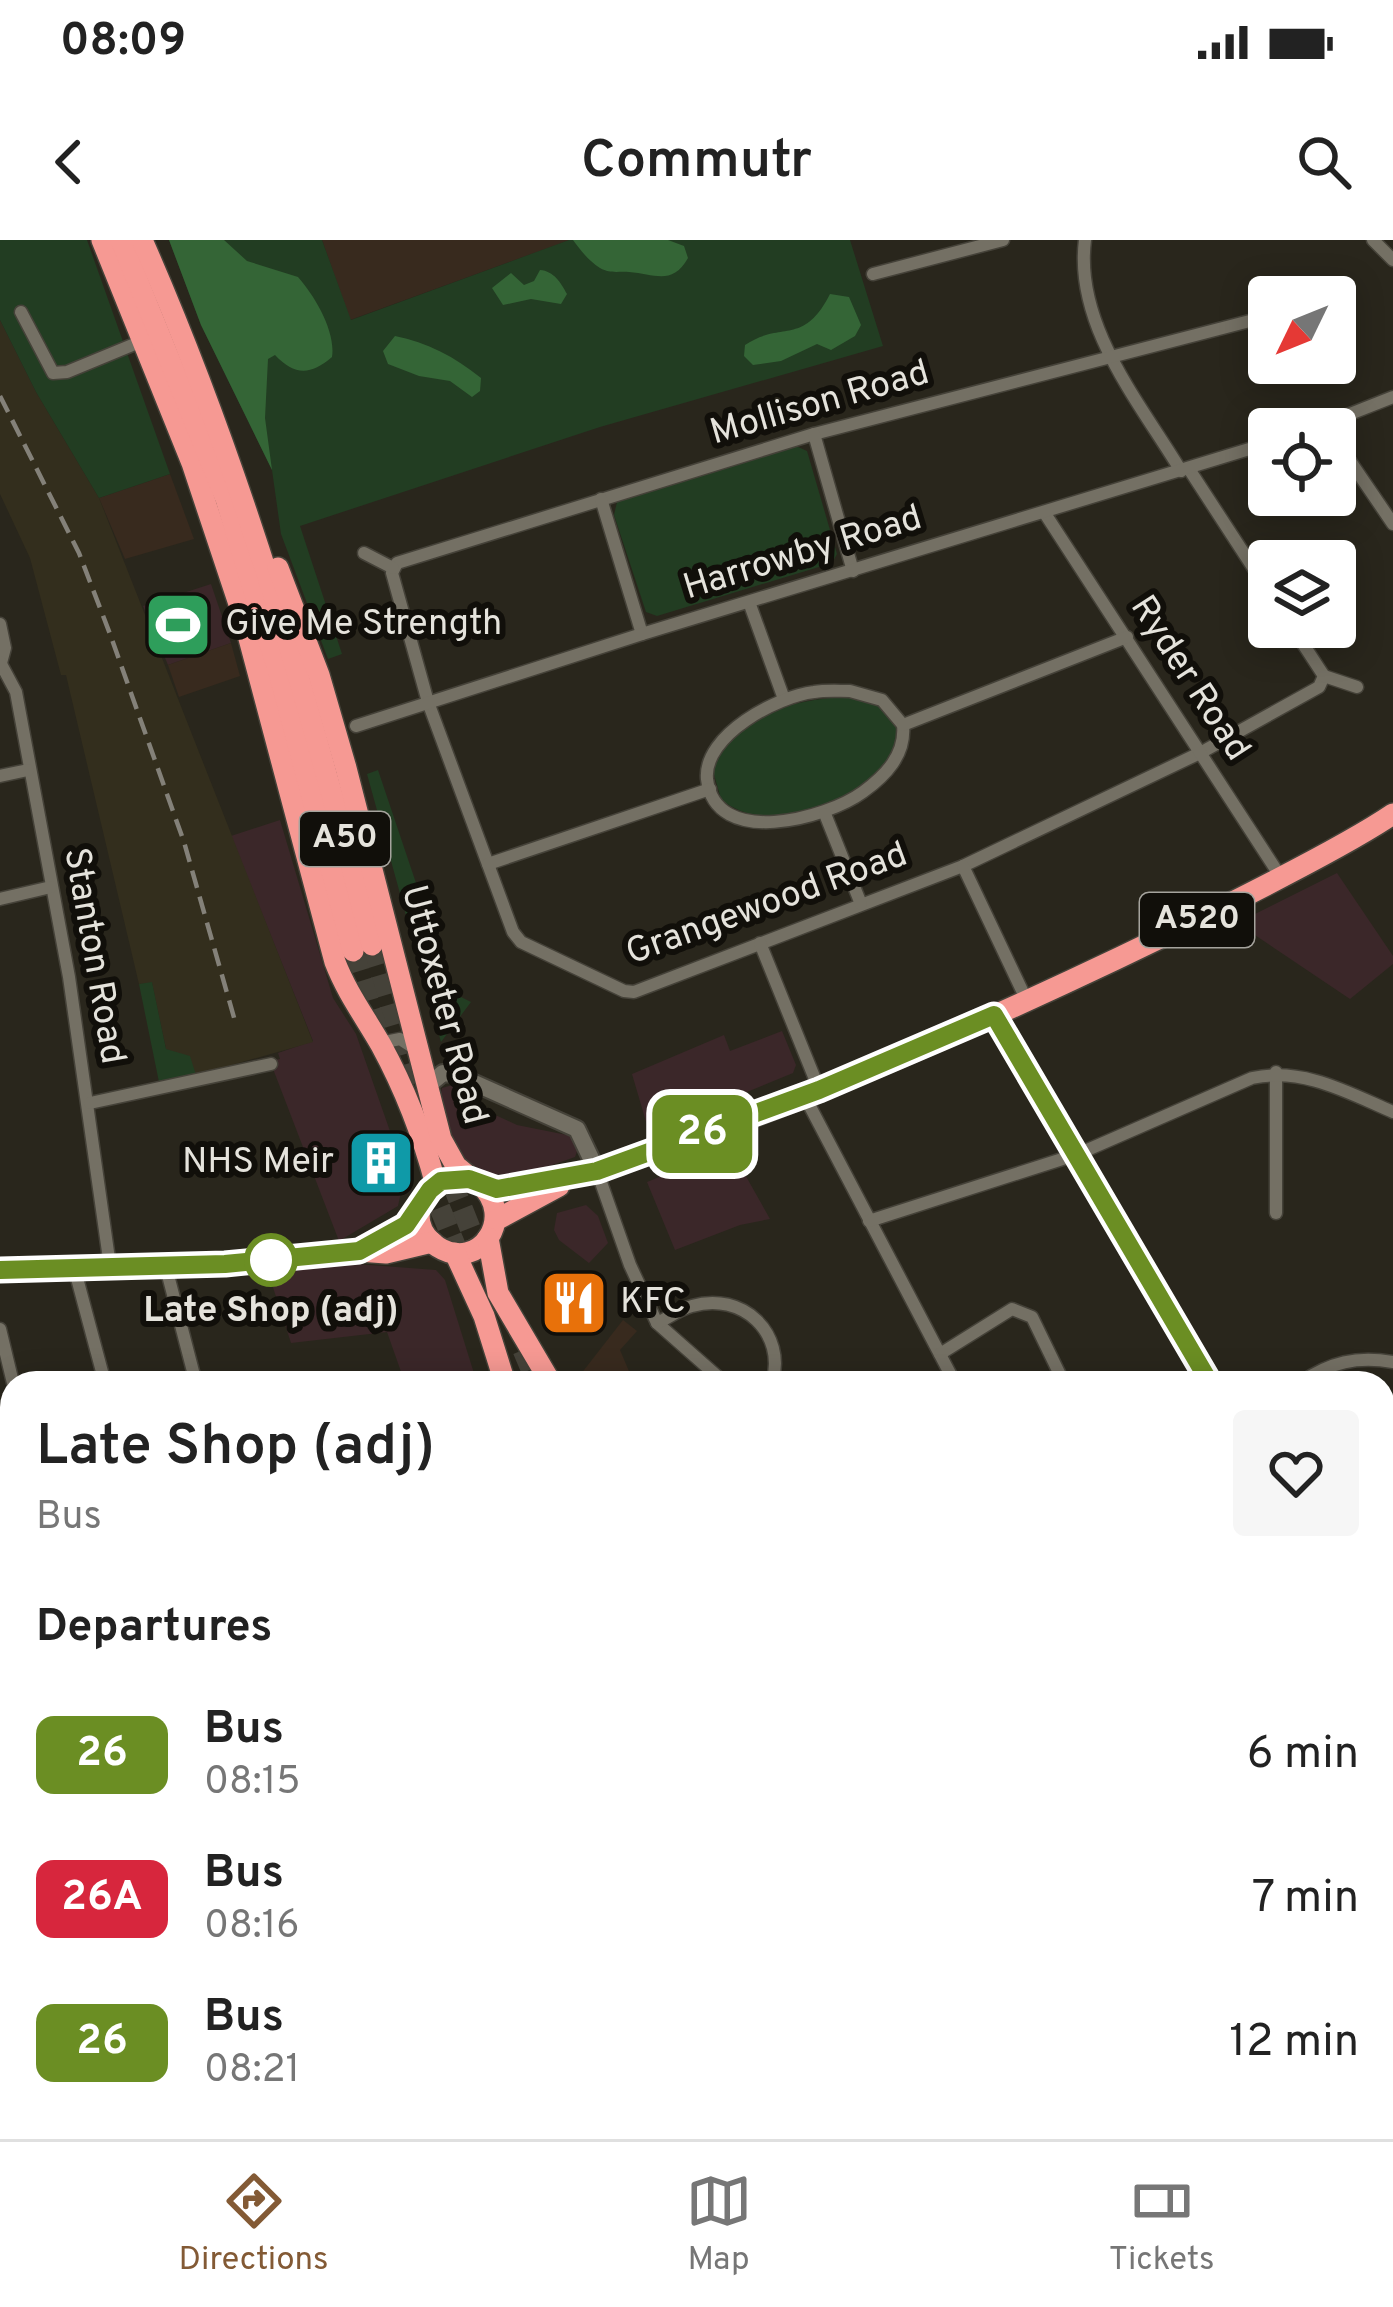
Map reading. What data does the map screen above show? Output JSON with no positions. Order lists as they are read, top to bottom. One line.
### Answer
{"streets":{"highway":["A50","A520","Uttoxeter Road"],"street":["Mollison Road","Harrowby Road","Ryder Road","Grangewood Road","Stanton Road"]},"crossings":[["Harrowby Road","Ryder Road"],["Harrowby Road","Grangewood Road"],["Ryder Road","Grangewood Road"],["Ryder Road","A520"],["A50","Uttoxeter Road"],["A520","Uttoxeter Road"]],"places":{"sports":["Give Me Strength"],"building":["NHS Meir"],"other":["Late Shop (adj)"],"restaurant":["KFC"]},"lines":["bus line 26"],"north":"bottom left","page":{"status":"08:09","header":"Commutr","on_map":"26","heading":[["Late Shop (adj)","Bus"],"Departures"],"list":[{"mark":"26","name":"Bus","note":"08:15","value":"6 min"},{"mark":"26A","name":"Bus","note":"08:16","value":"7 min"},{"mark":"26","name":"Bus","note":"08:21","value":"12 min"}],"tabs":["Directions","Map","Tickets"]}}
